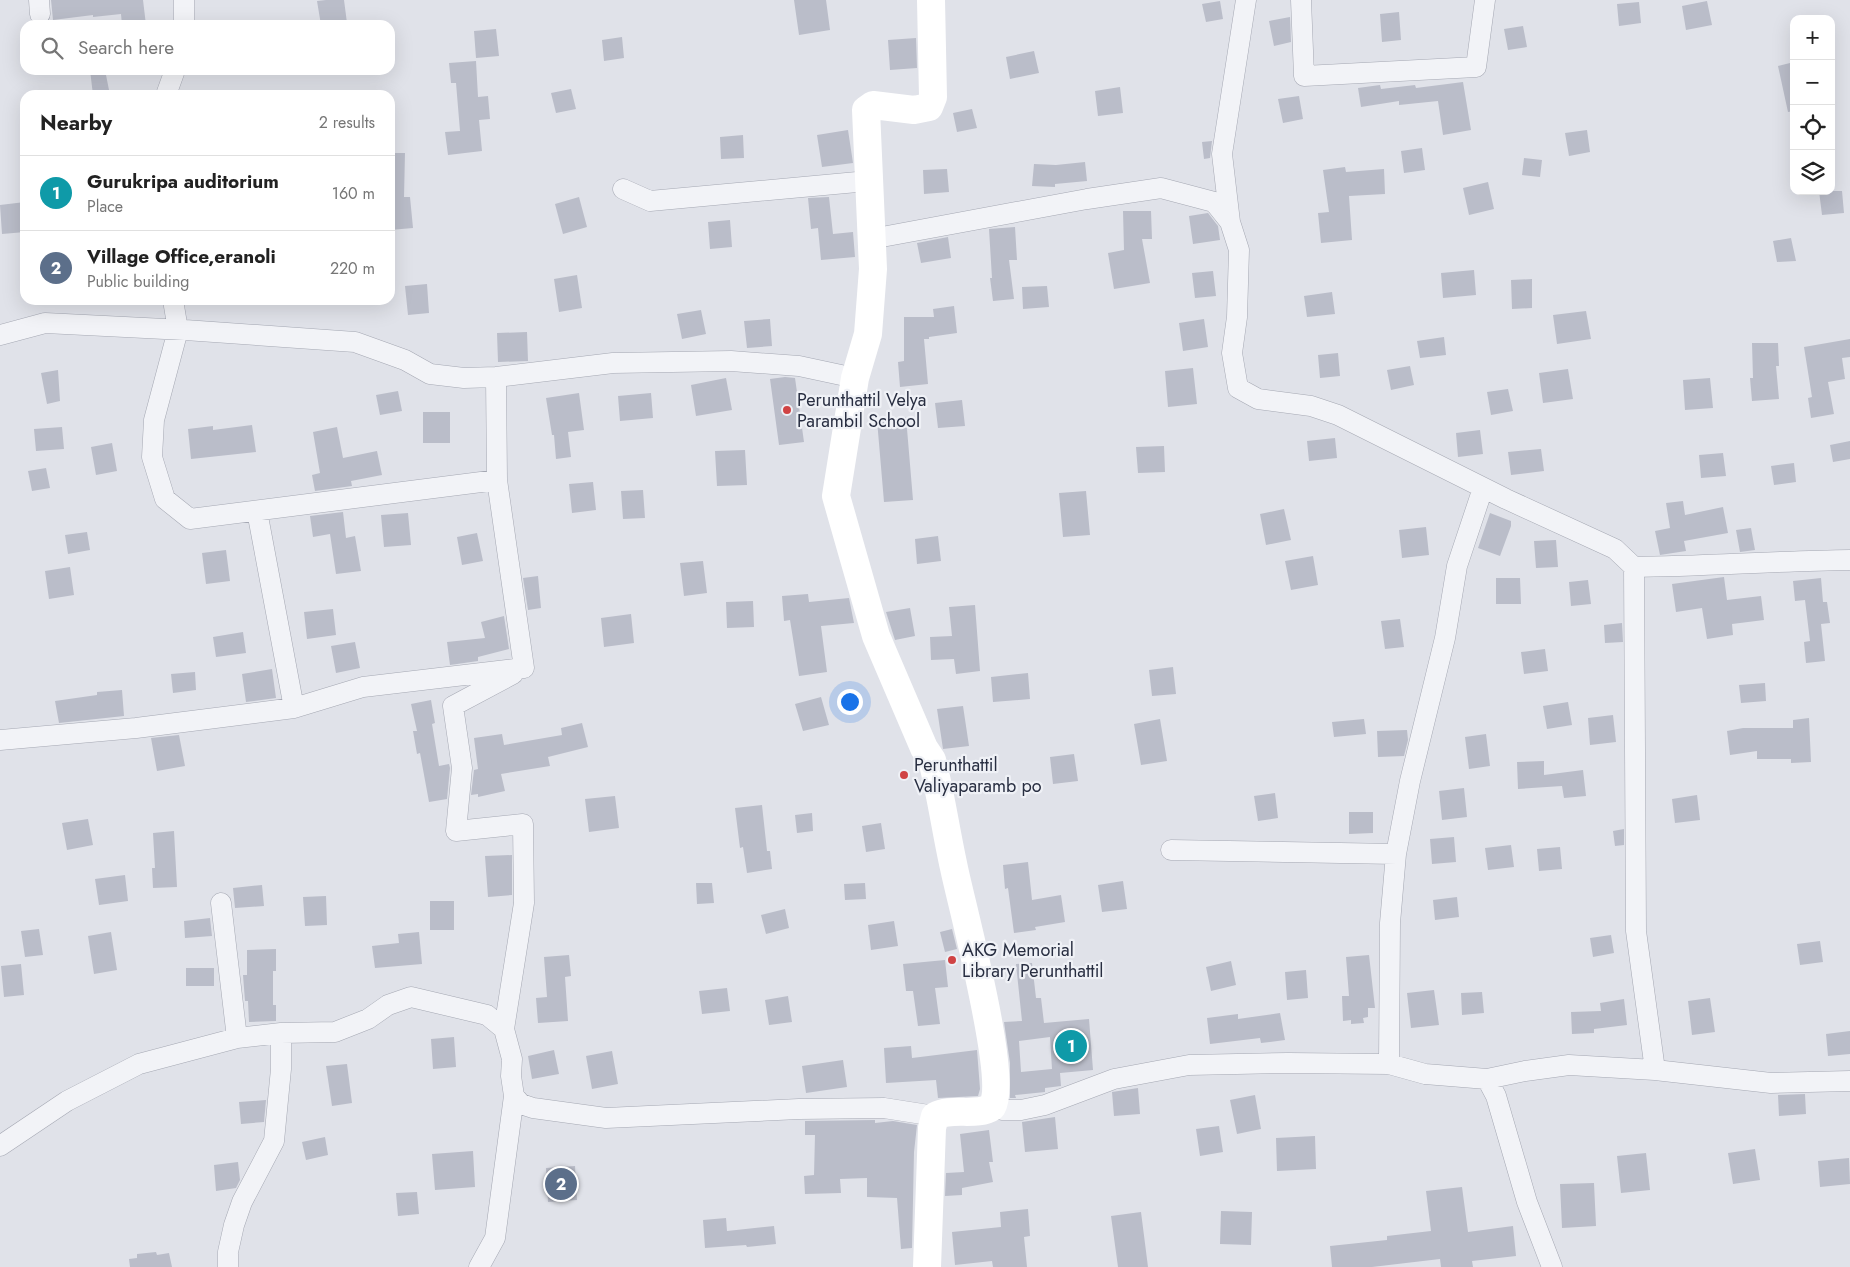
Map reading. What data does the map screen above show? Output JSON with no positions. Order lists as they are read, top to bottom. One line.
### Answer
{"places":["Perunthattil Velya Parambil School","Perunthattil Valiyaparamb po","AKG Memorial Library Perunthattil"],"page":{"map_buttons":["+","−"],"search":"Search here","heading":["Nearby","2 results"],"list":[{"mark":"1","name":"Gurukripa auditorium","note":"Place","value":"160 m"},{"mark":"2","name":"Village Office,eranoli","note":"Public building","value":"220 m"}],"pins":["1","2"]}}
